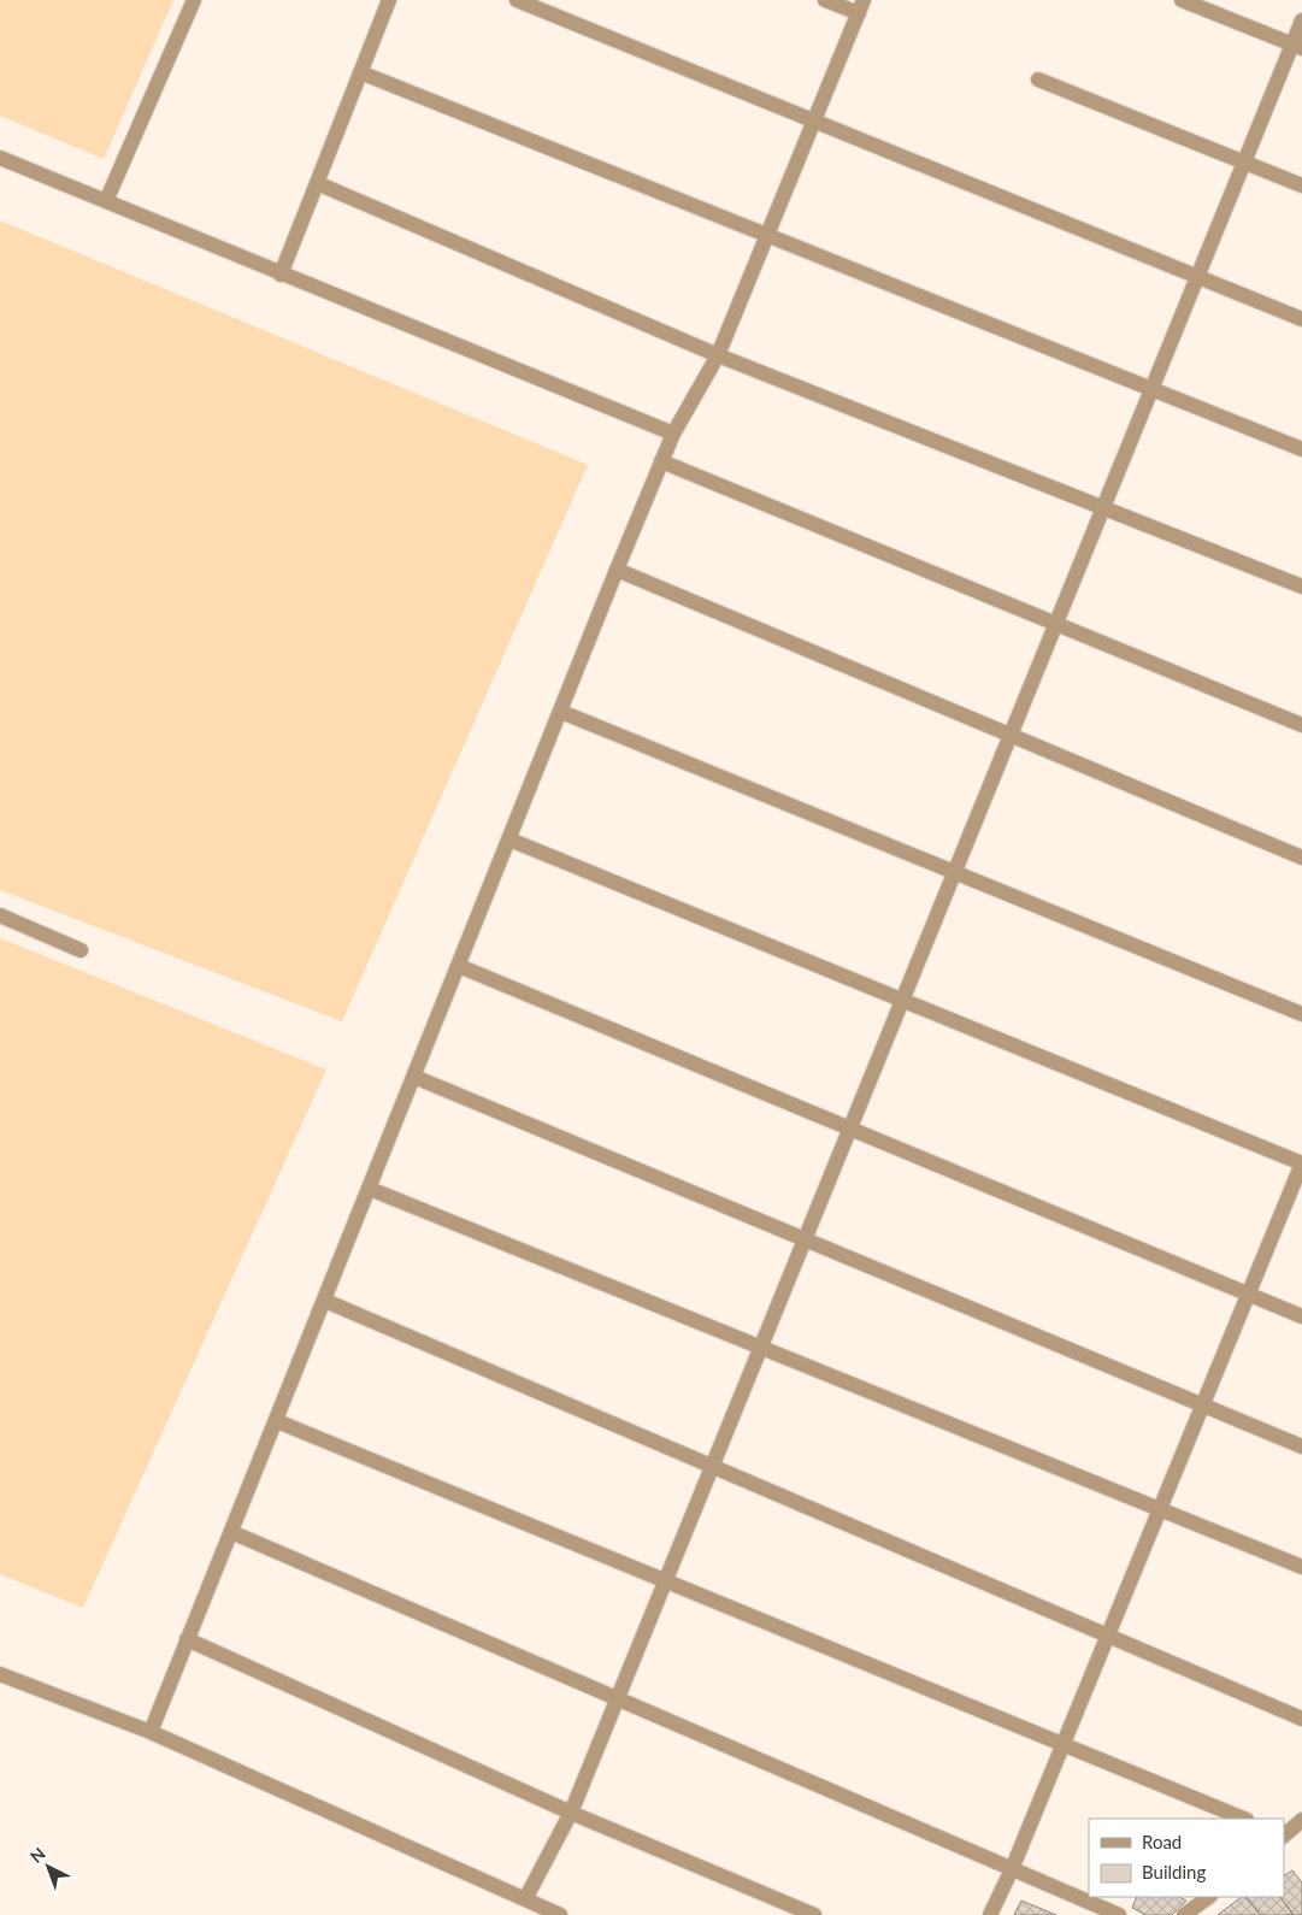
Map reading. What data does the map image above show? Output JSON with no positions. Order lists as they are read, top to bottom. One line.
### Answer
{"legend":["Road","Building"],"north":"top left"}
